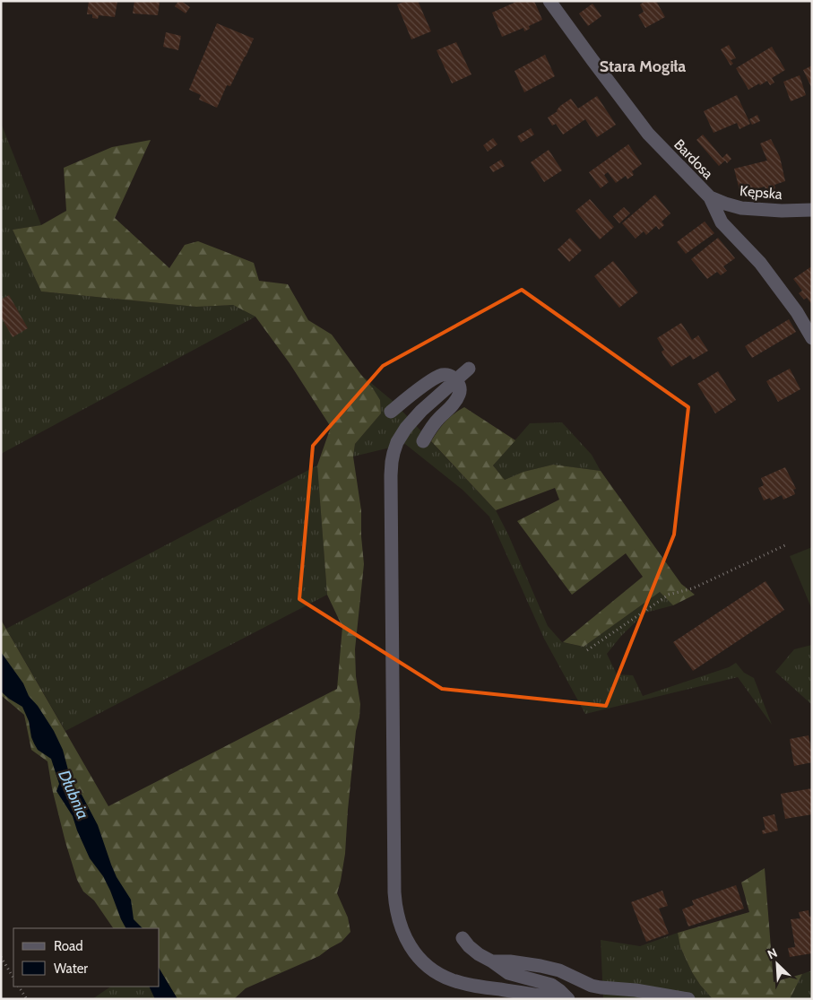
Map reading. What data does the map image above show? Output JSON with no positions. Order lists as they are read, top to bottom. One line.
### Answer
{"streets":{"street":["Bardosa","Kępska"]},"crossings":[["Bardosa","Kępska"]],"districts":["Stara Mogiła"],"water":["Dłubnia"],"legend":["Road","Water"],"north":"top left"}
